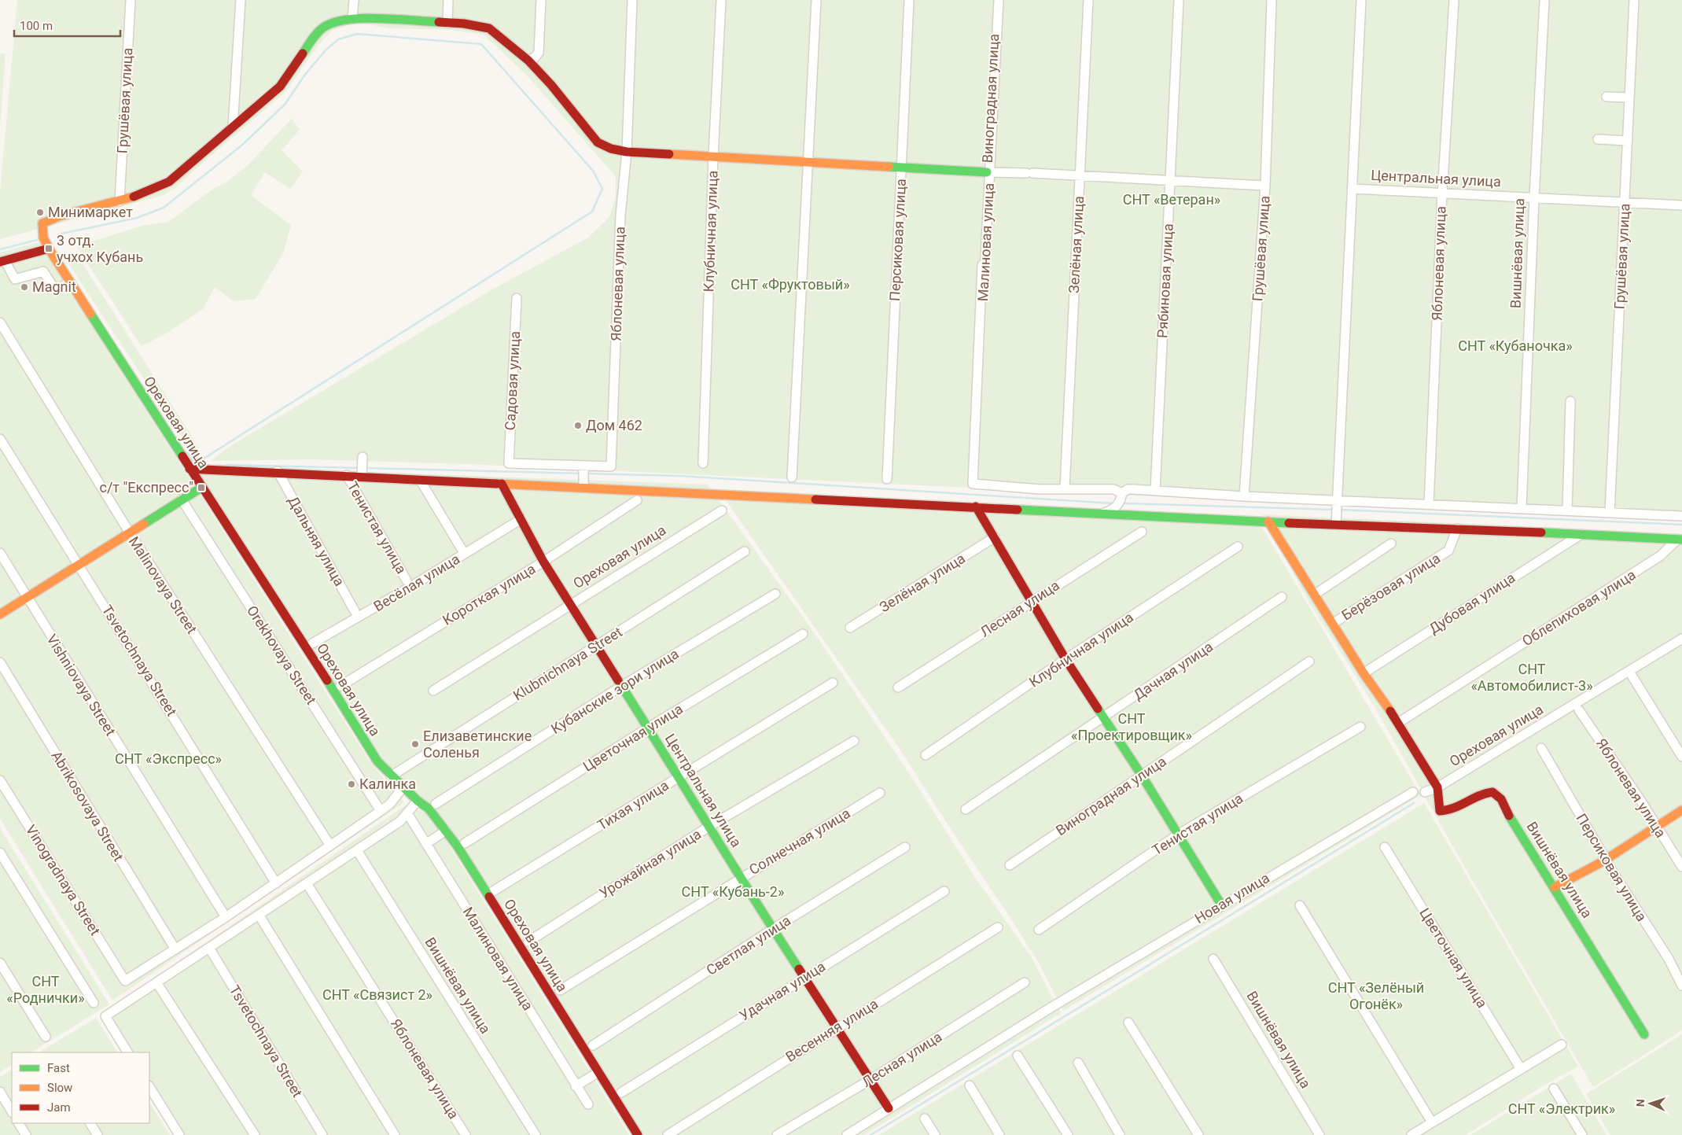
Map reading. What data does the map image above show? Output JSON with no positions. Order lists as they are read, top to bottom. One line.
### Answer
{"streets":{"street":["Виноградная улица","Грушёвая улица","Центральная улица","Клубничная улица","Персиковая улица","Малиновая улица","Зелёная улица","Вишнёвая улица","Яблоневая улица","Рябиновая улица","Садовая улица","Ореховая улица","Тенистая улица","Дальняя улица","Весёлая улица","Malinovaya Street","Берёзовая улица","Короткая улица","Дубовая улица","Облепиховая улица","Лесная улица","Orekhovaya Street","Tsvetochnaya Street","Klubnichnaya Street","Дачная улица","Vishniovaya Street","Кубанские зори улица","Цветочная улица","Тихая улица","Abrikosovaya Street","Солнечная улица","Урожайная улица","Vinogradnaya Street","Новая улица","Светлая улица","Удачная улица","Весенняя улица"]},"crossings":[["Виноградная улица","Малиновая улица"],["Грушёвая улица","Центральная улица"],["Грушёвая улица","Ореховая улица"],["Центральная улица","Вишнёвая улица"],["Центральная улица","Яблоневая улица"],["Центральная улица","Ореховая улица"],["Центральная улица","Весёлая улица"],["Центральная улица","Короткая улица"],["Центральная улица","Лесная улица"],["Центральная улица","Klubnichnaya Street"],["Центральная улица","Кубанские зори улица"],["Центральная улица","Цветочная улица"],["Центральная улица","Тихая улица"],["Центральная улица","Солнечная улица"],["Центральная улица","Урожайная улица"],["Центральная улица","Новая улица"],["Центральная улица","Светлая улица"],["Центральная улица","Удачная улица"],["Центральная улица","Весенняя улица"],["Вишнёвая улица","Ореховая улица"],["Яблоневая улица","Садовая улица"],["Ореховая улица","Klubnichnaya Street"],["Abrikosovaya Street","Vinogradnaya Street"]],"parks":["СНТ «Ветеран»","СНТ «Фруктовый»","СНТ «Кубаночка»","СНТ «Автомобилист-3»","СНТ «Проектировщик»","СНТ «Экспресс»","СНТ «Кубань-2»","СНТ «Роднички»","СНТ «Зелёный Огонёк»","СНТ «Связист 2»","СНТ «Электрик»"],"places":{"other":["Минимаркет","Magnit","Дом 462","Елизаветинские Соленья","Калинка"],"transit":["3 отд. учхох Кубань","с/т \"Експресс\""]},"legend":["Fast","Slow","Jam"],"scale_bar":"100 m","north":"left"}
